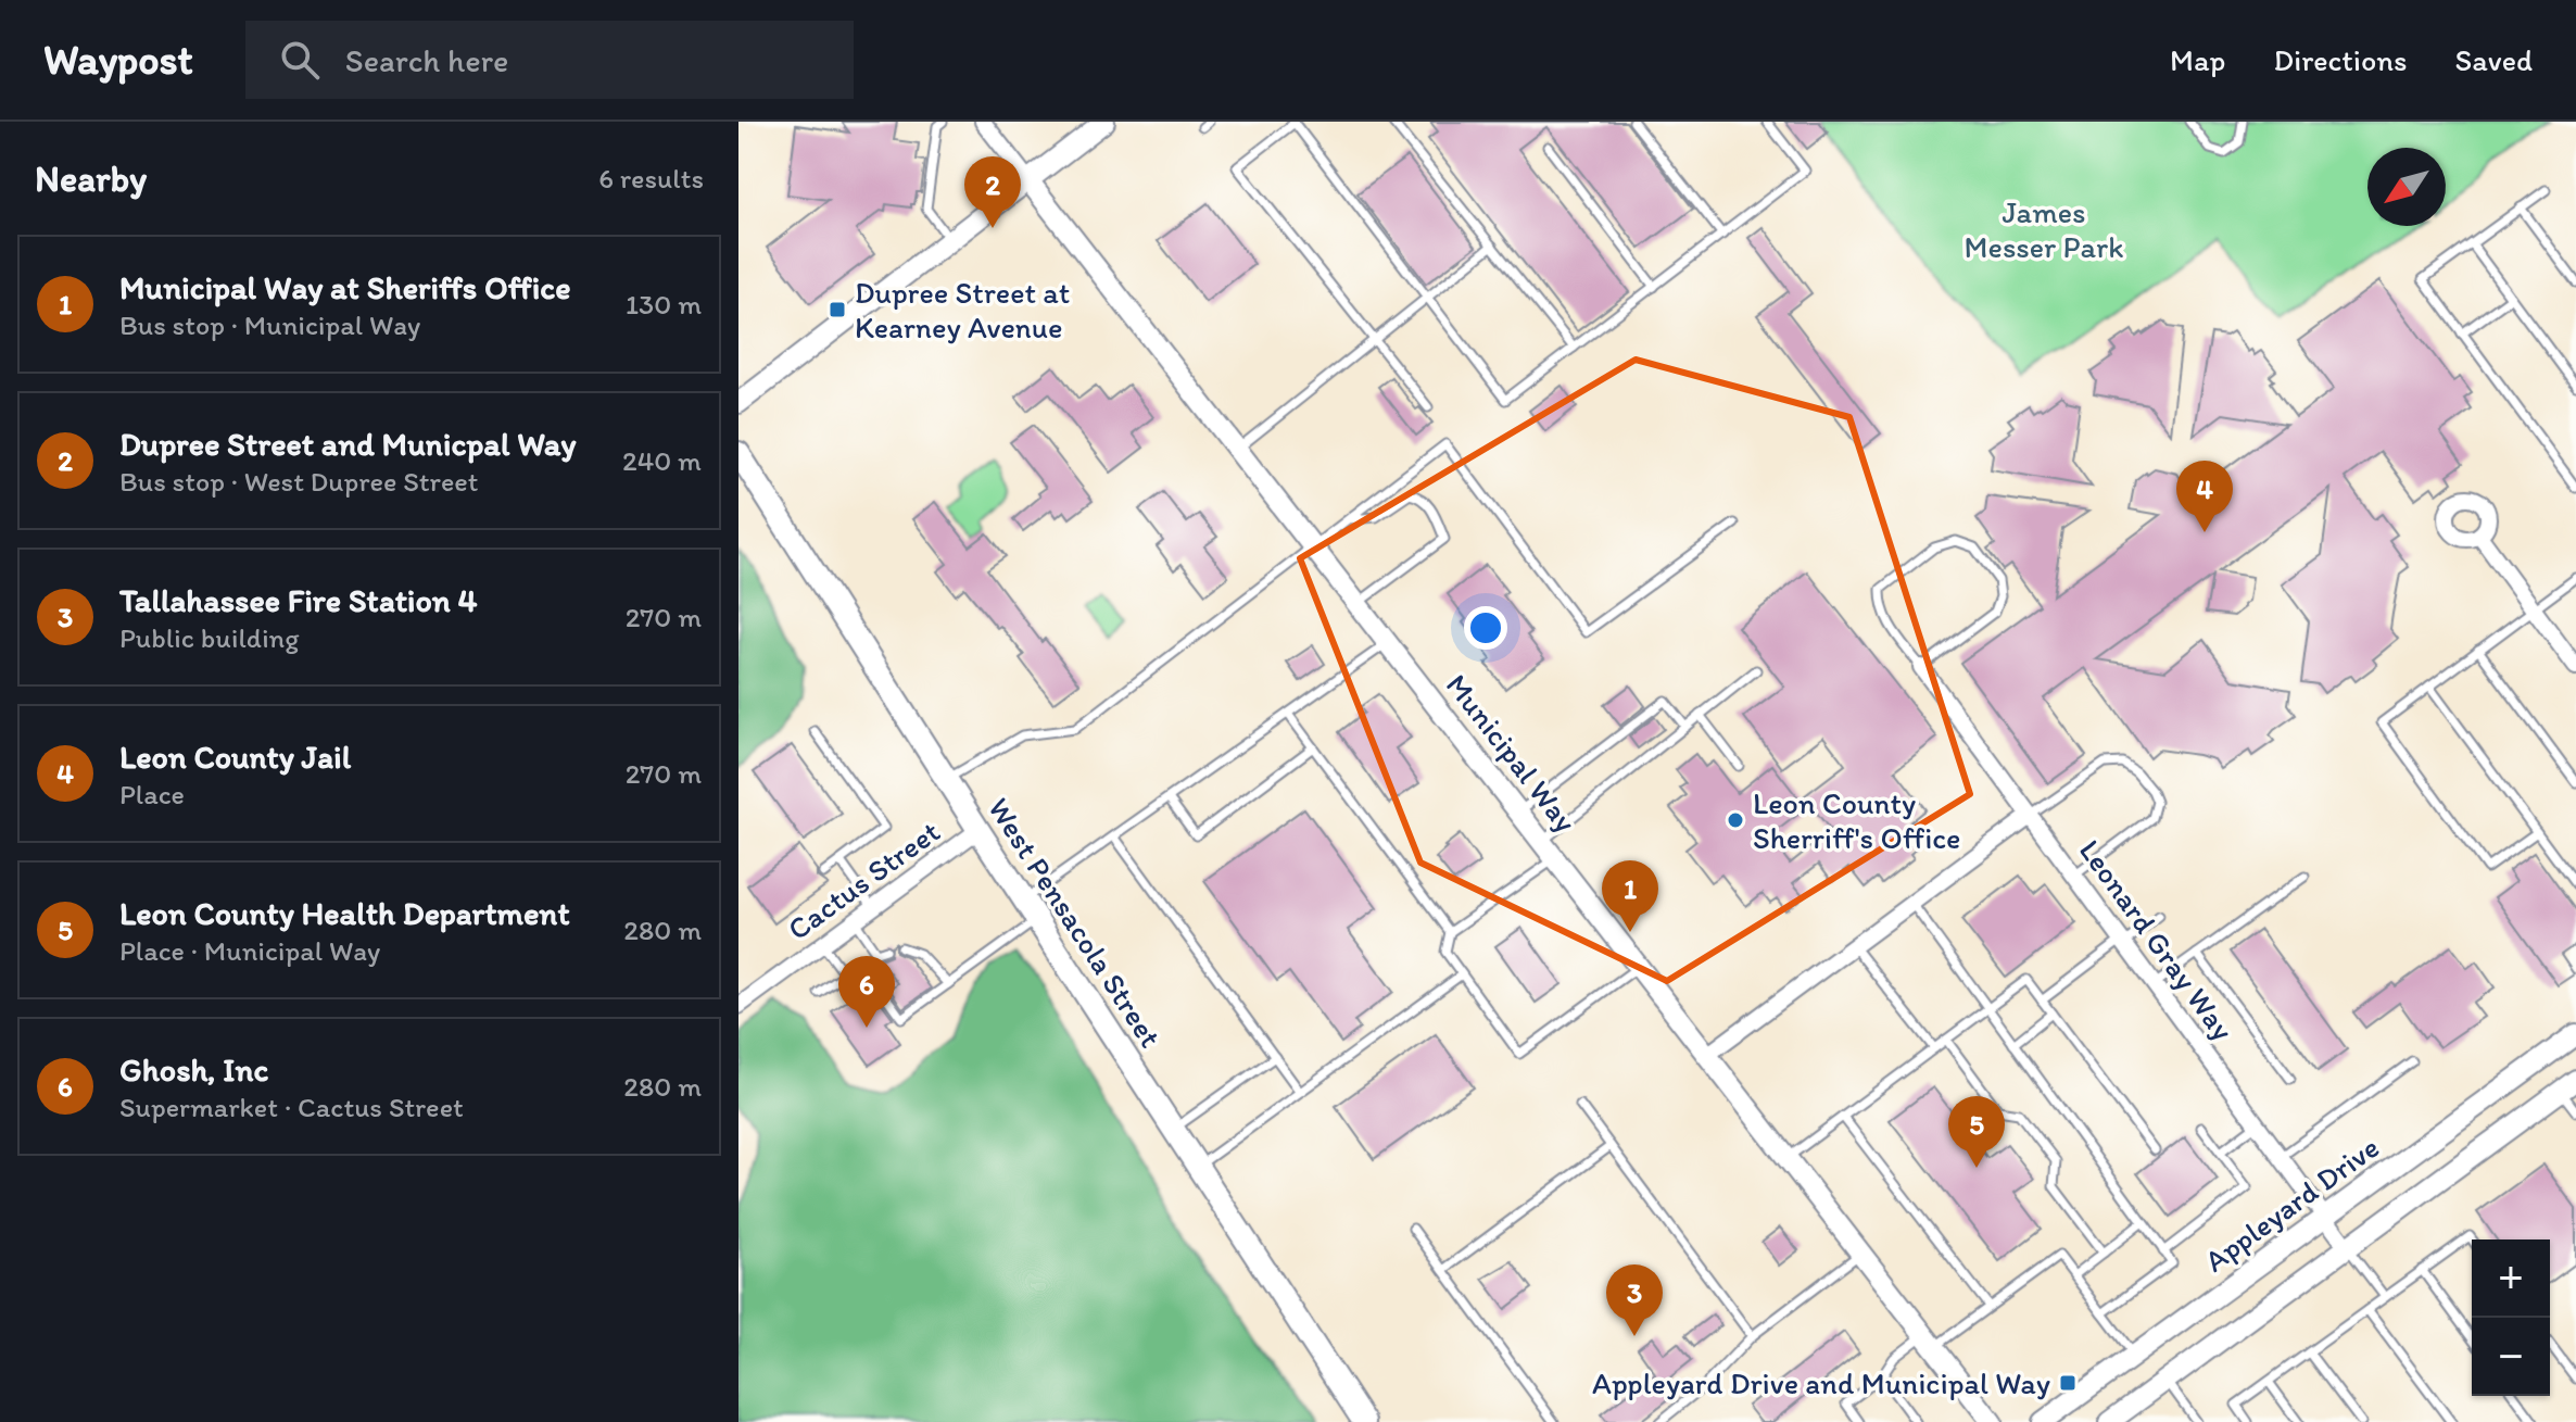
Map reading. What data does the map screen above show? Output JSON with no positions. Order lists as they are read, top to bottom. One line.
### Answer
{"streets":{"main road":["West Pensacola Street"],"street":["Municipal Way","Cactus Street","Leonard Gray Way","Appleyard Drive"]},"crossings":[["Cactus Street","West Pensacola Street"],["Leonard Gray Way","Appleyard Drive"]],"parks":["James Messer Park"],"places":{"transit":["Dupree Street at Kearney Avenue","Appleyard Drive and Municipal Way"],"other":["Leon County Sherriff's Office"]},"north":"bottom left","page":{"header":"Waypost","search":"Search here","nav":["Map","Directions","Saved"],"heading":["Nearby","6 results"],"pins":["2","4","1","6","5","3"],"list":[{"mark":"1","name":"Municipal Way at Sheriffs Office","note":"Bus stop · Municipal Way","value":"130 m"},{"mark":"2","name":"Dupree Street and Municpal Way","note":"Bus stop · West Dupree Street","value":"240 m"},{"mark":"3","name":"Tallahassee Fire Station 4","note":"Public building","value":"270 m"},{"mark":"4","name":"Leon County Jail","note":"Place","value":"270 m"},{"mark":"5","name":"Leon County Health Department","note":"Place · Municipal Way","value":"280 m"},{"mark":"6","name":"Ghosh, Inc","note":"Supermarket · Cactus Street","value":"280 m"}],"map_buttons":["+","−"]}}
